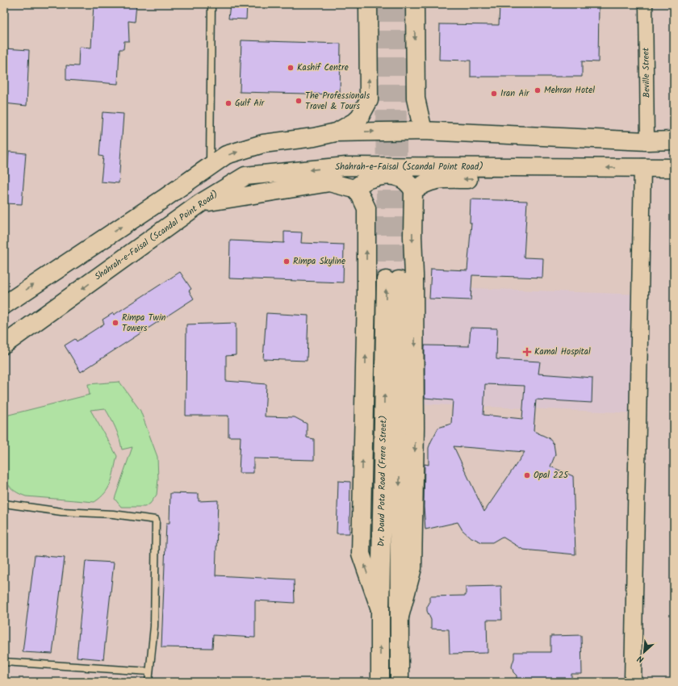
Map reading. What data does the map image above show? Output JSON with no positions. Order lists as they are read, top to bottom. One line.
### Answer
{"streets":{"main road":["Shahrah-e-Faisal (Scandal Point Road)","Dr. Daud Pota Road (Frere Street)"],"street":["Beville Street"]},"places":{"other":["Kashif Centre","Mehran Hotel","Iran Air","The Professionals Travel & Tours","Gulf Air","Rimpa Skyline","Rimpa Twin Towers","Opal 225"],"health":["Kamal Hospital"]},"north":"bottom left"}
